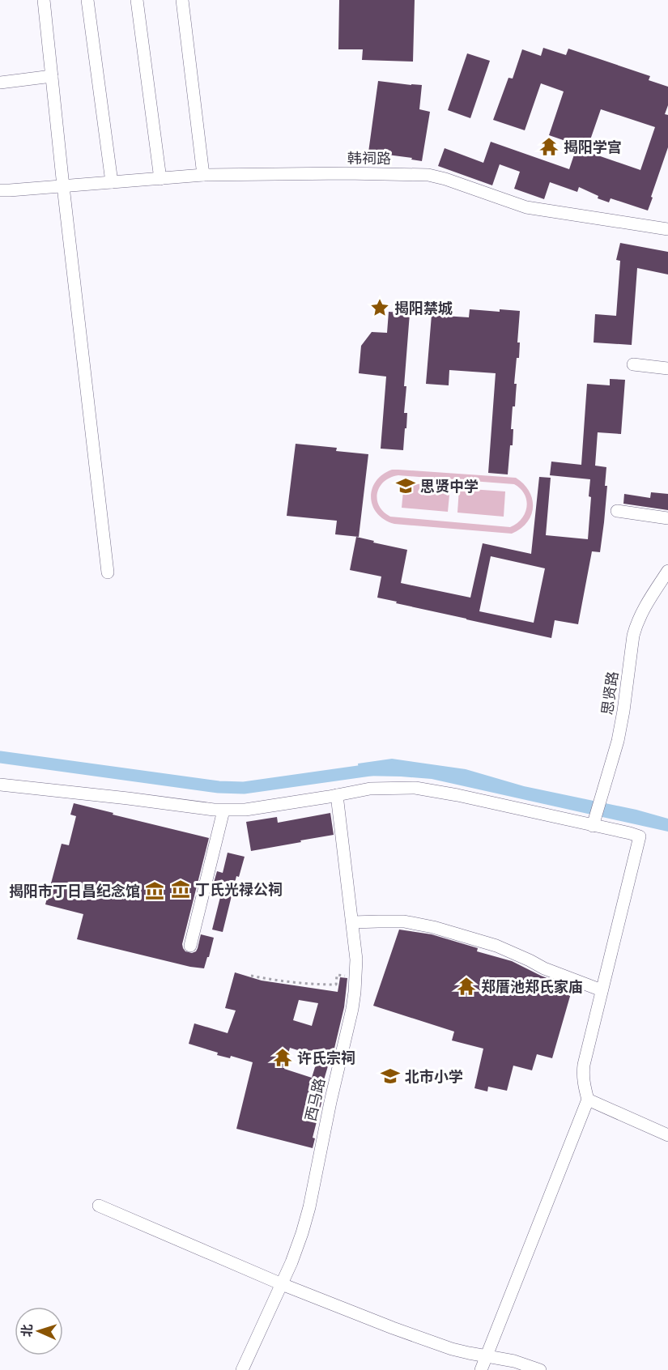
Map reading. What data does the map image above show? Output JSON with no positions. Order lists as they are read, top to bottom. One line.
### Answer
{"streets":{"street":["韩祠路","思贤路","西马路"]},"places":{"temple":["揭阳学宫","郑厝池郑氏家庙","许氏宗祠"],"place":["揭阳禁城"],"school or university":["思贤中学","北市小学"],"museum":["丁氏光禄公祠","揭阳市丁日昌纪念馆"]},"north":"left"}
